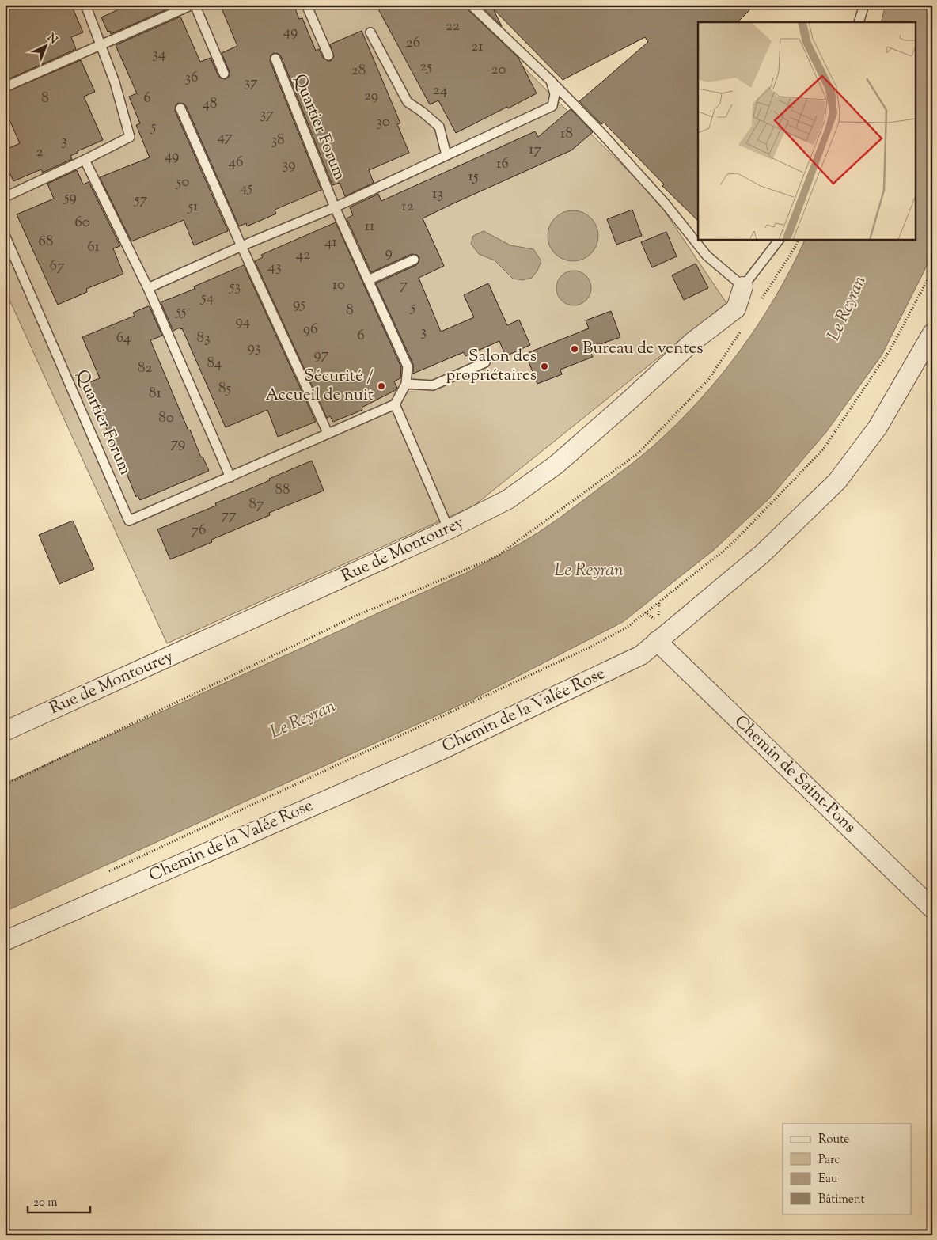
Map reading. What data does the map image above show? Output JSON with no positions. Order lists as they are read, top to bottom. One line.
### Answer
{"streets":{"street":["Rue de Montourey","Chemin de la Valée Rose","Chemin de Saint-Pons"],"lane":["Quartier Forum"]},"crossings":[["Chemin de la Valée Rose","Chemin de Saint-Pons"]],"water":["Le Reyran"],"places":["Bureau de ventes","Salon des propriétaires","Sécurité / Accueil de nuit"],"house_numbers":["22","49","26","21","34","25","20","28","36","37","24","29","8","6","48","37","30","5","18","47","38","3","17","2","49","46","16","39","15","50","45","13","59","57","51","12","60","11","68","41","61","9","42","67","43","10","7","53","54","95","5","8","55","94","96","3","6","64","83","93","97","84","82","85","81","80","79","88","87","77","76"],"legend":["Route","Parc","Eau","Bâtiment"],"scale_bar":"20 m","north":"top right"}
